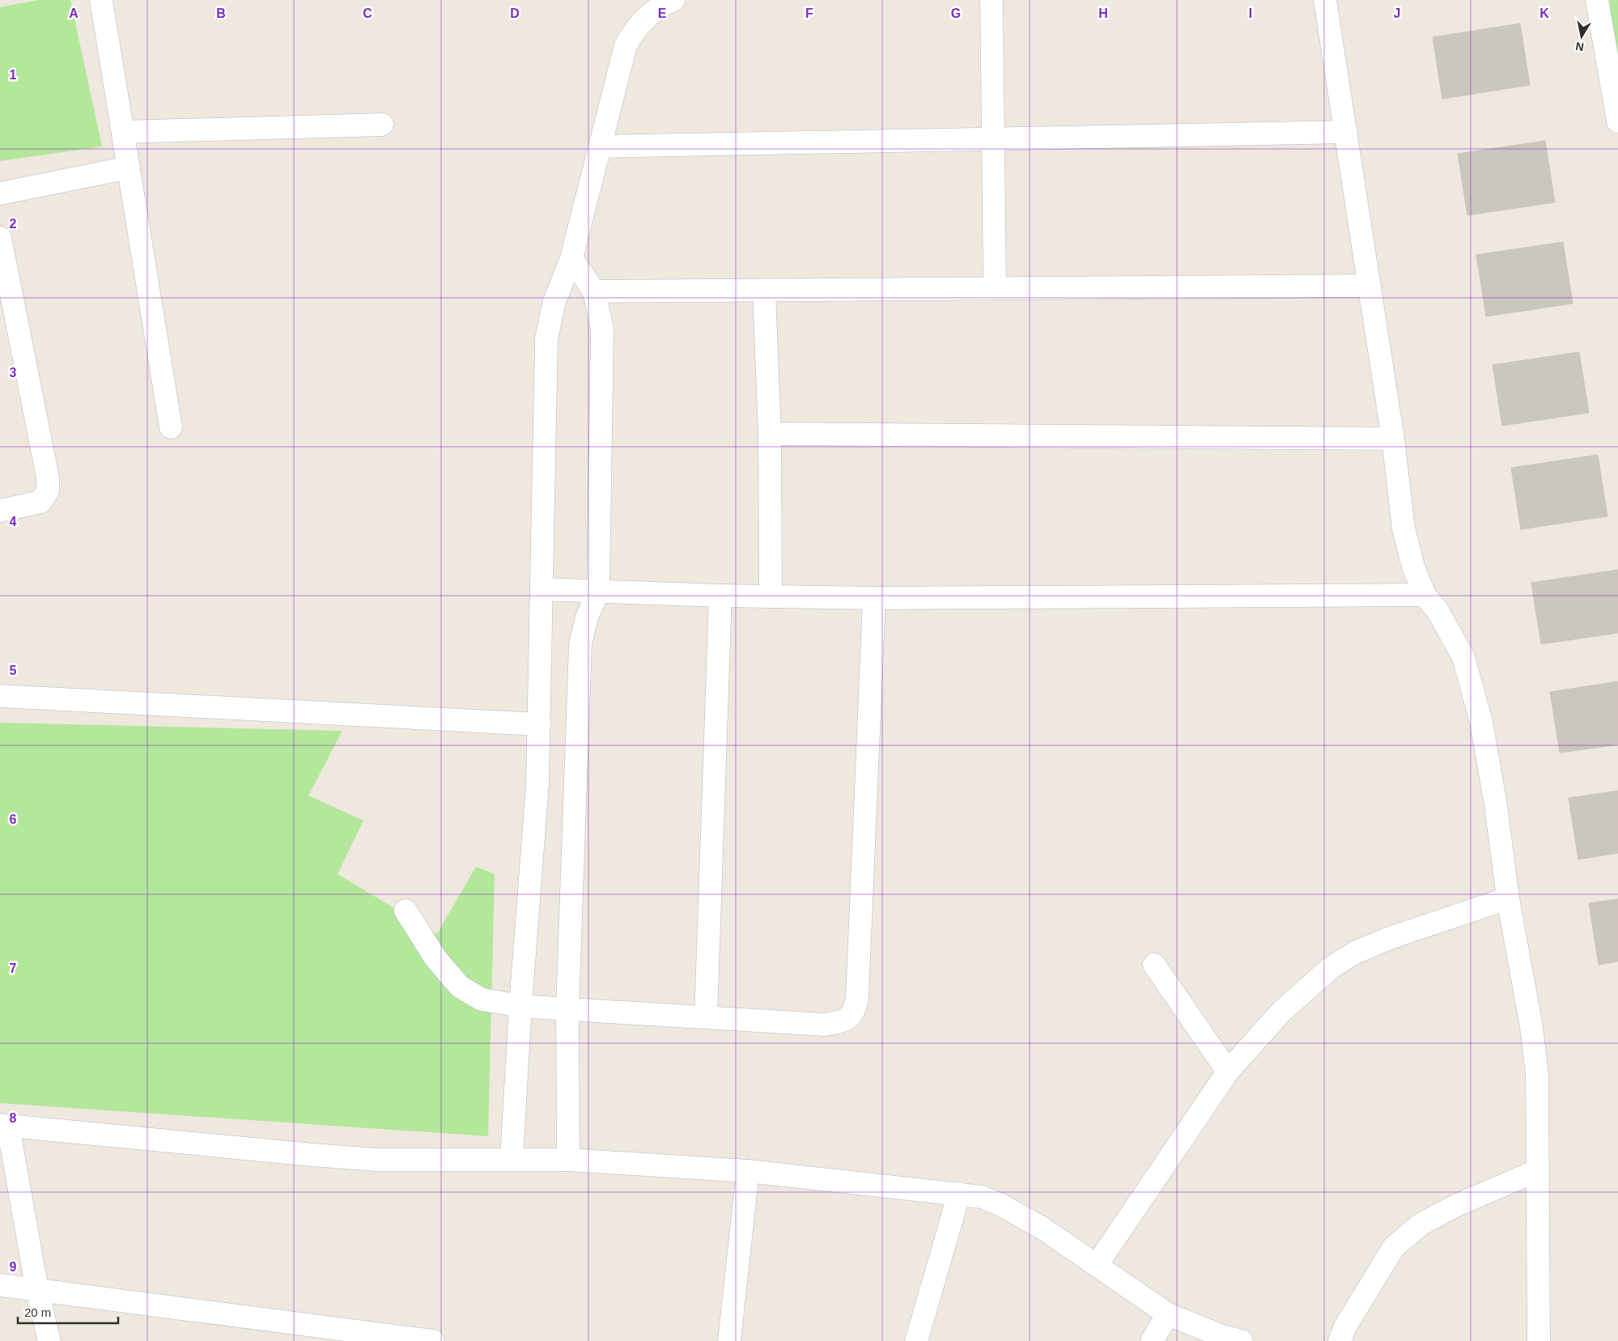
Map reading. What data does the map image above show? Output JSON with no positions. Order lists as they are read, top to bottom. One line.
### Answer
{"scale_bar":"20 m","north":"bottom","grid":{"columns":["A","B","C","D","E","F","G","H","I","J","K"],"rows":["1","2","3","4","5","6","7","8","9"]}}
